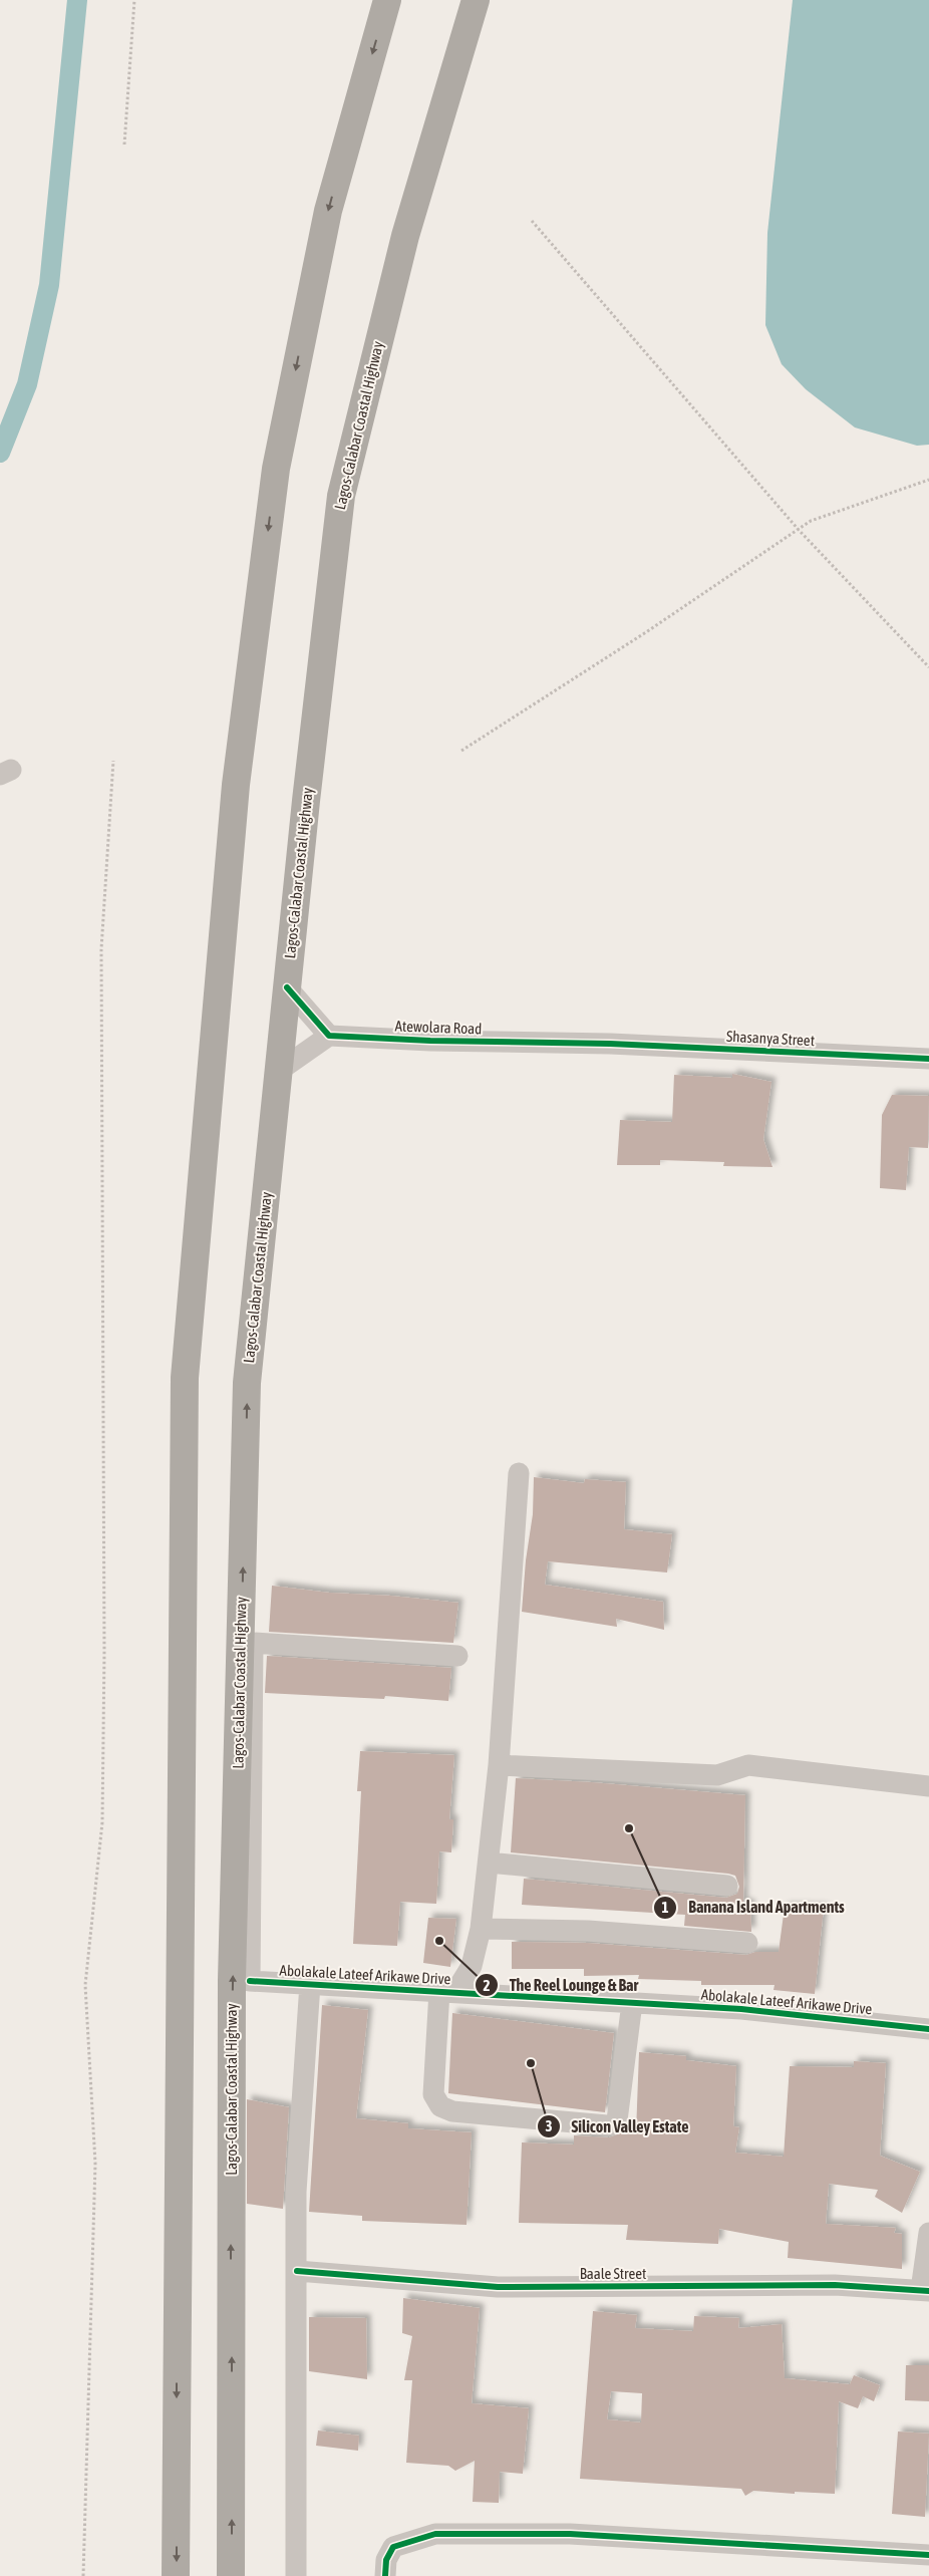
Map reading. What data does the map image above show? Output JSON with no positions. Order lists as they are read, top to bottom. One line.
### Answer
{"streets":{"highway":["Lagos-Calabar Coastal Highway"],"street":["Atewolara Road","Shasanya Street","Abolakale Lateef Arikawe Drive","Baale Street"]},"crossings":[["Atewolara Road","Shasanya Street"]],"places":["Banana Island Apartments","The Reel Lounge & Bar","Silicon Valley Estate"]}
